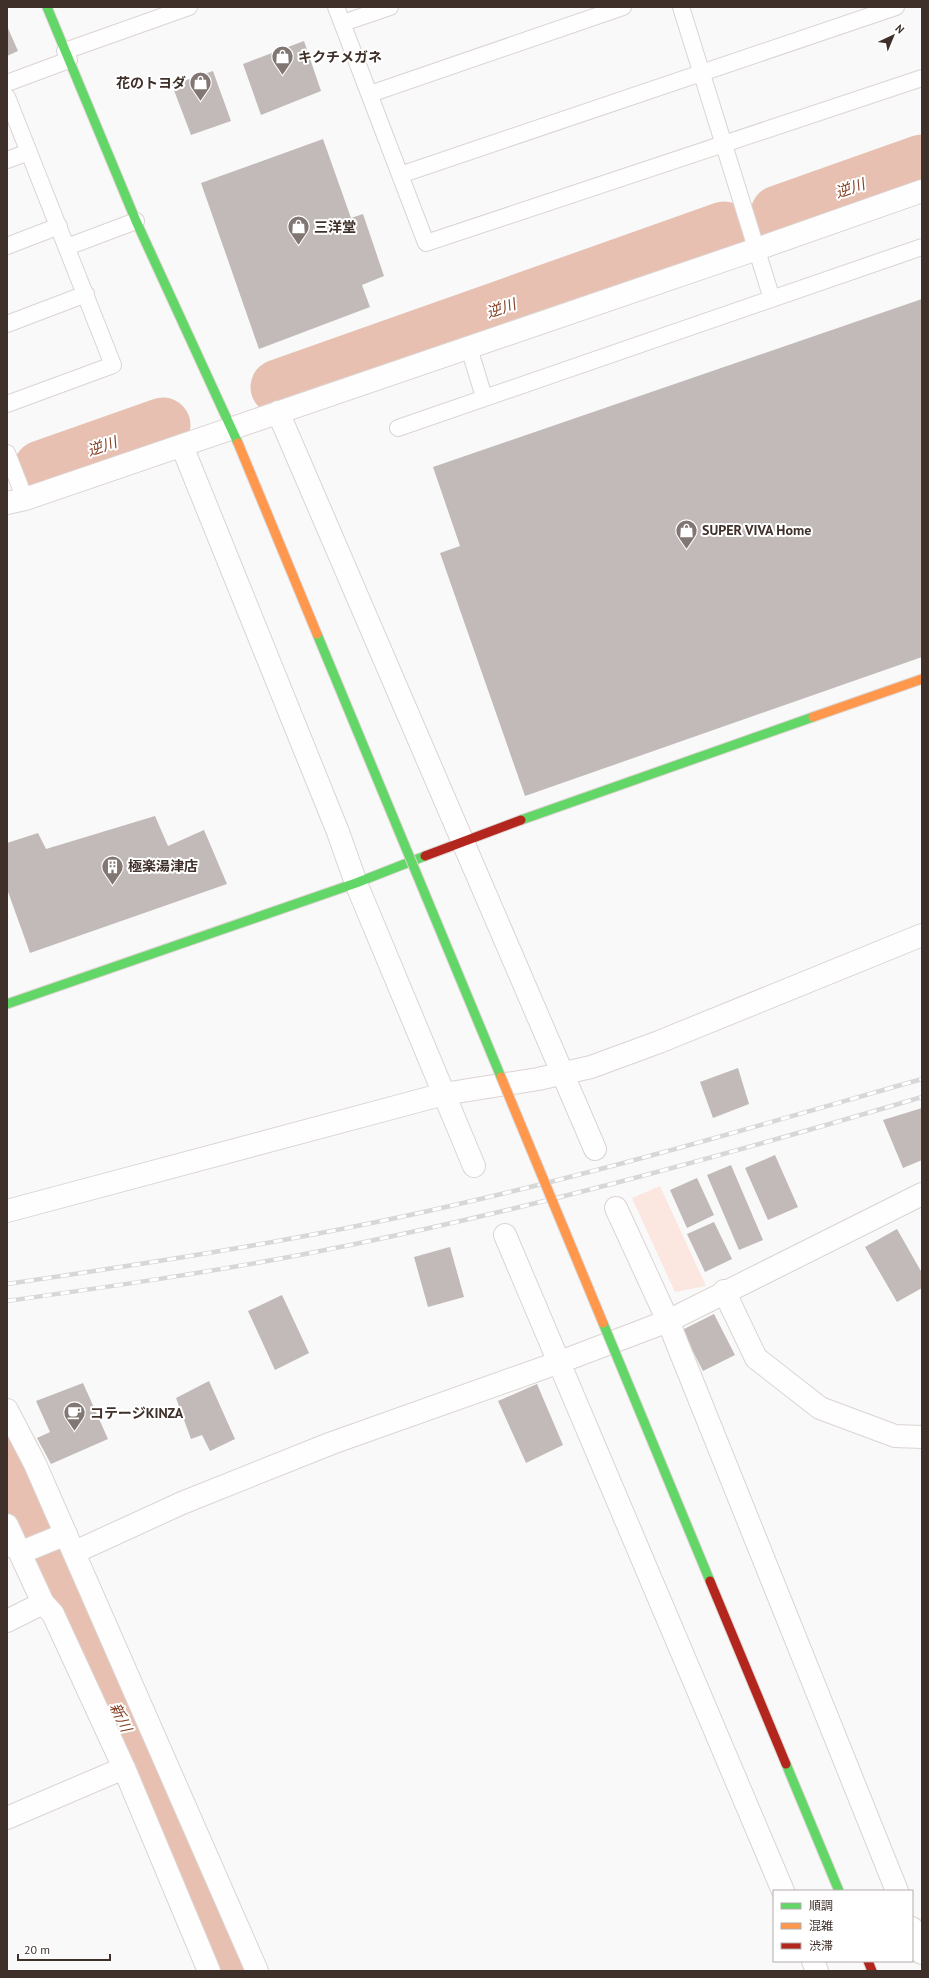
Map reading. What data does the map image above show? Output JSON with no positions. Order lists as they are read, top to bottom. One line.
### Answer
{"water":["逆川","新川"],"places":{"shop":["キクチメガネ","花のトヨダ","三洋堂","SUPER VIVA Home"],"building":["極楽湯津店"],"cafe":["コテージKINZA"]},"legend":["順調","混雑","渋滞"],"scale_bar":"20 m","north":"top right"}
